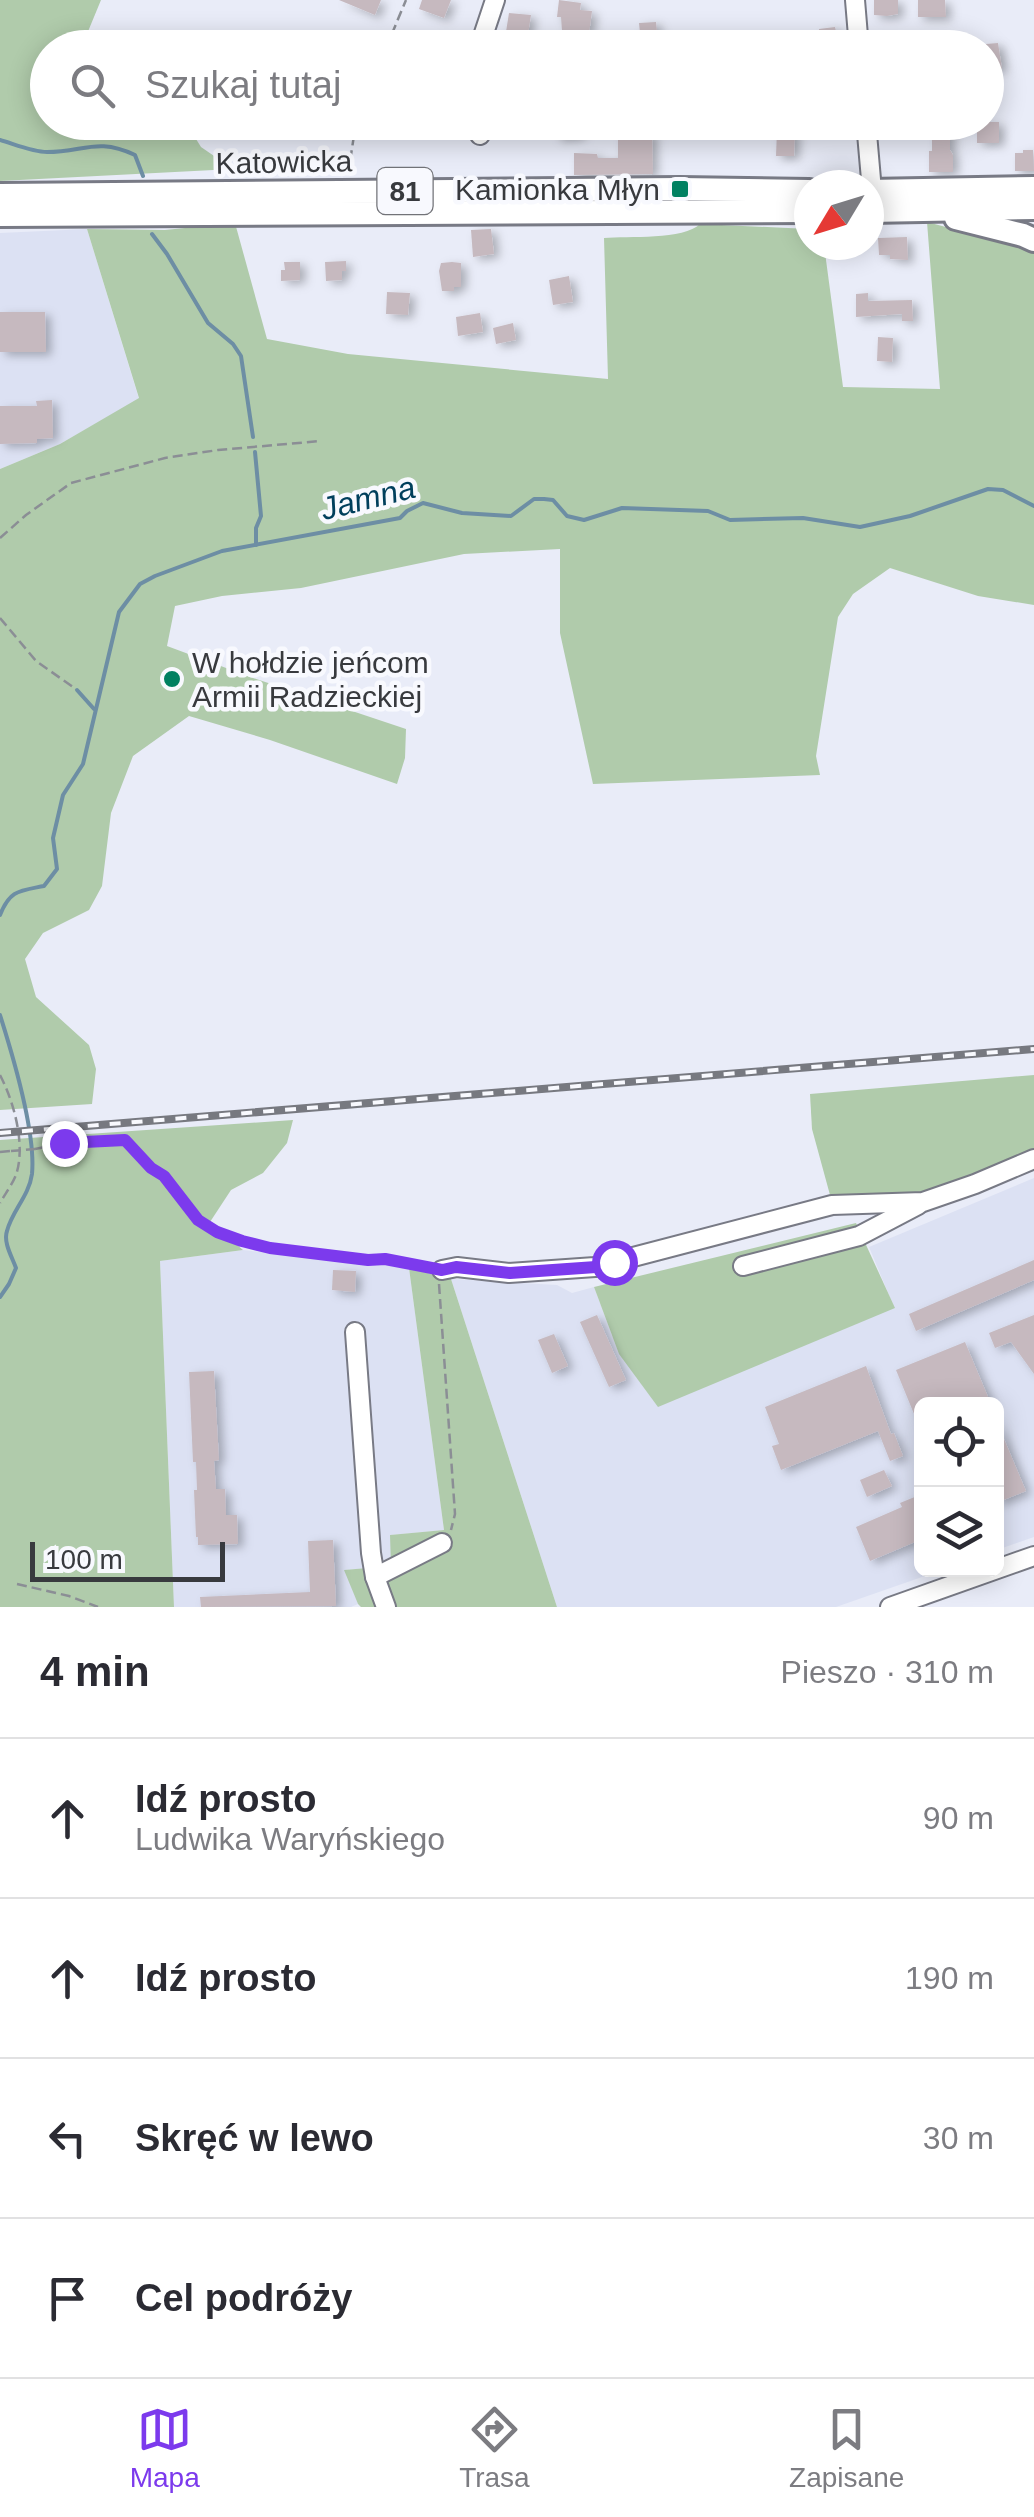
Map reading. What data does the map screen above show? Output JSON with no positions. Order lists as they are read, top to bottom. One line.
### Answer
{"streets":{"main road":["Katowicka","81"]},"water":["Jamna"],"places":{"transit":["Kamionka Młyn"],"other":["W hołdzie jeńcom Armii Radzieckiej"]},"scale_bar":"100 m","north":"bottom left","page":{"search":"Szukaj tutaj","scale":"100 m","heading":["4 min","Pieszo · 310 m"],"list":[["Idź prosto","Ludwika Waryńskiego","90 m"],["Idź prosto","190 m"],["Skręć w lewo","30 m"],"Cel podróży"],"nav":["Mapa","Trasa","Zapisane"]}}
